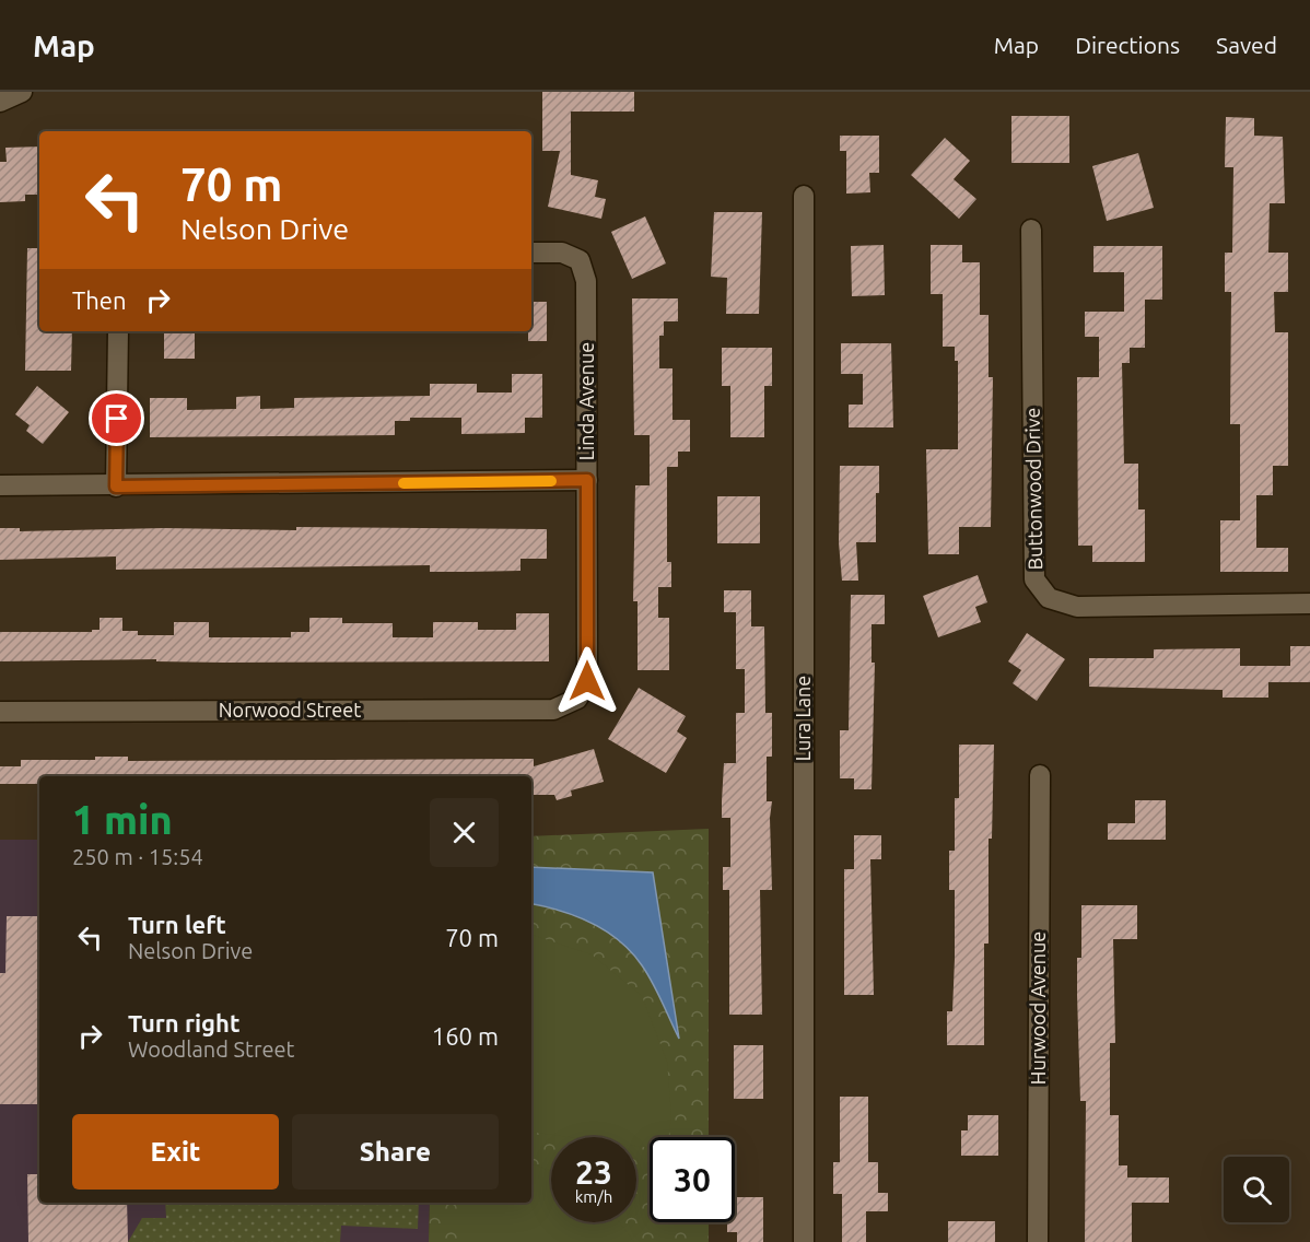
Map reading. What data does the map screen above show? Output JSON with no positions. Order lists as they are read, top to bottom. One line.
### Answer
{"streets":{"street":["Linda Avenue","Buttonwood Drive","Norwood Street","Lura Lane","Hurwood Avenue"]},"crossings":[["Linda Avenue","Norwood Street"]],"page":{"header":"Map","nav":["Map","Directions","Saved"],"turn":["70 m","Nelson Drive"],"then":"Then","heading":["1 min","250 m · 15:54"],"list":[{"name":"Turn left","note":"Nelson Drive","value":"70 m"},{"name":"Turn right","note":"Woodland Street","value":"160 m"}],"buttons":["Exit","Share"],"speed":"23 km/h","limit":"30"}}
